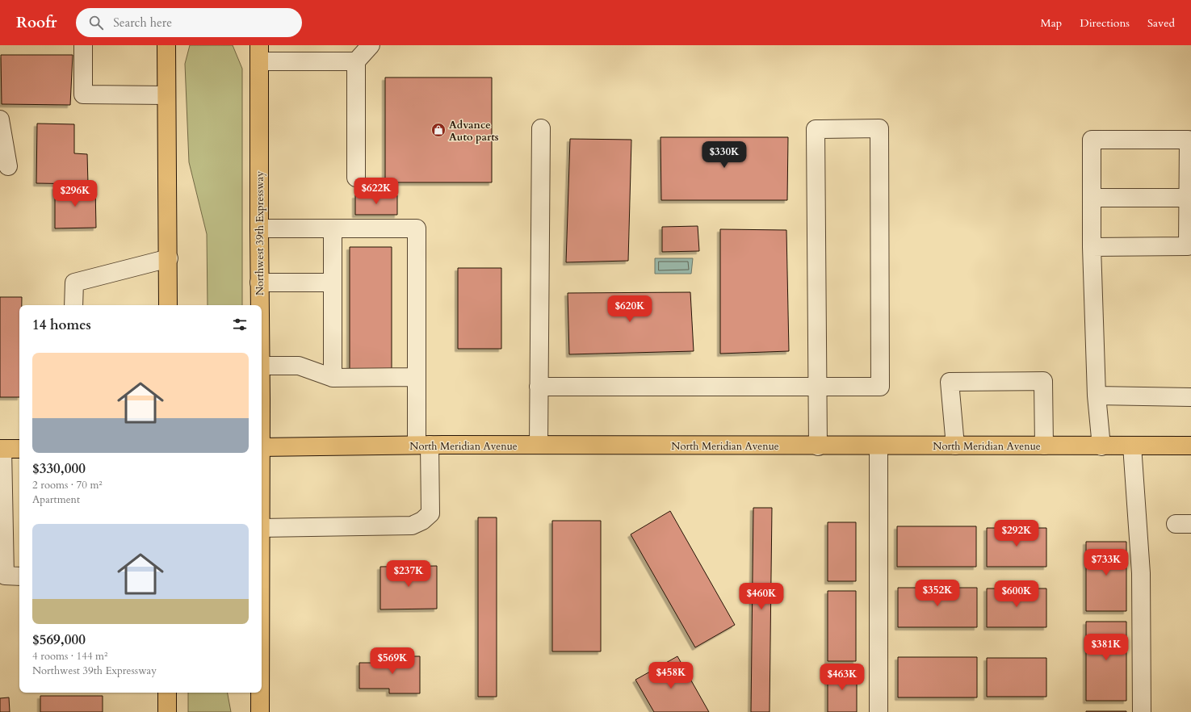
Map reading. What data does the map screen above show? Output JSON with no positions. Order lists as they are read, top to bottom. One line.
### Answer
{"streets":{"main road":["Northwest 39th Expressway","North Meridian Avenue"]},"places":{"shop":["Advance Auto parts"]},"page":{"header":"Roofr","search":"Search here","nav":["Map","Directions","Saved"],"price":["$330K","$622K","$296K","$620K","$292K","$733K","$237K","$352K","$600K","$460K","$381K","$569K","$458K","$463K"],"heading":"14 homes","list":[{"name":"$330,000","note":"2 rooms · 70 m² · Apartment"},{"name":"$569,000","note":"4 rooms · 144 m² · Northwest 39th Expressway"}]}}
